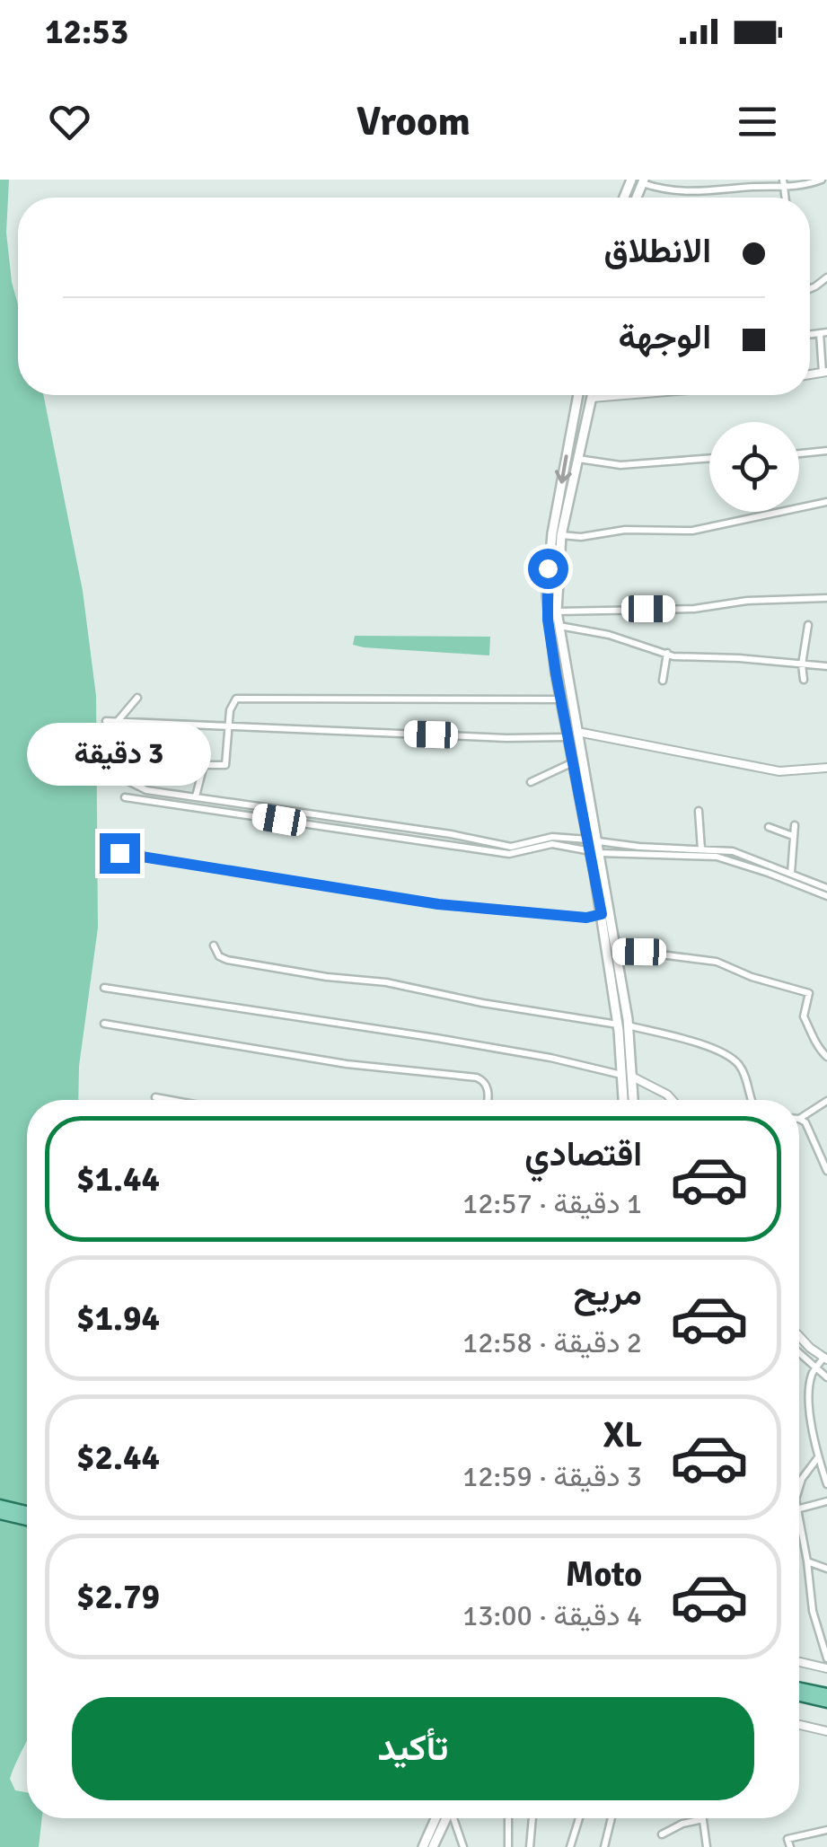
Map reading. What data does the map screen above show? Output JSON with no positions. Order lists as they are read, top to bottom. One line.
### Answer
{"page":{"status":"12:53","header":"Vroom","banner":["الانطلاق","الوجهة"],"bubble":"3 دقيقة","list":[{"name":"اقتصادي","note":"1 دقيقة · 12:57","value":"$1.44"},{"name":"مريح","note":"2 دقيقة · 12:58","value":"$1.94"},{"name":"XL","note":"3 دقيقة · 12:59","value":"$2.44"},{"name":"Moto","note":"4 دقيقة · 13:00","value":"$2.79"}],"buttons":"تأكيد"}}
